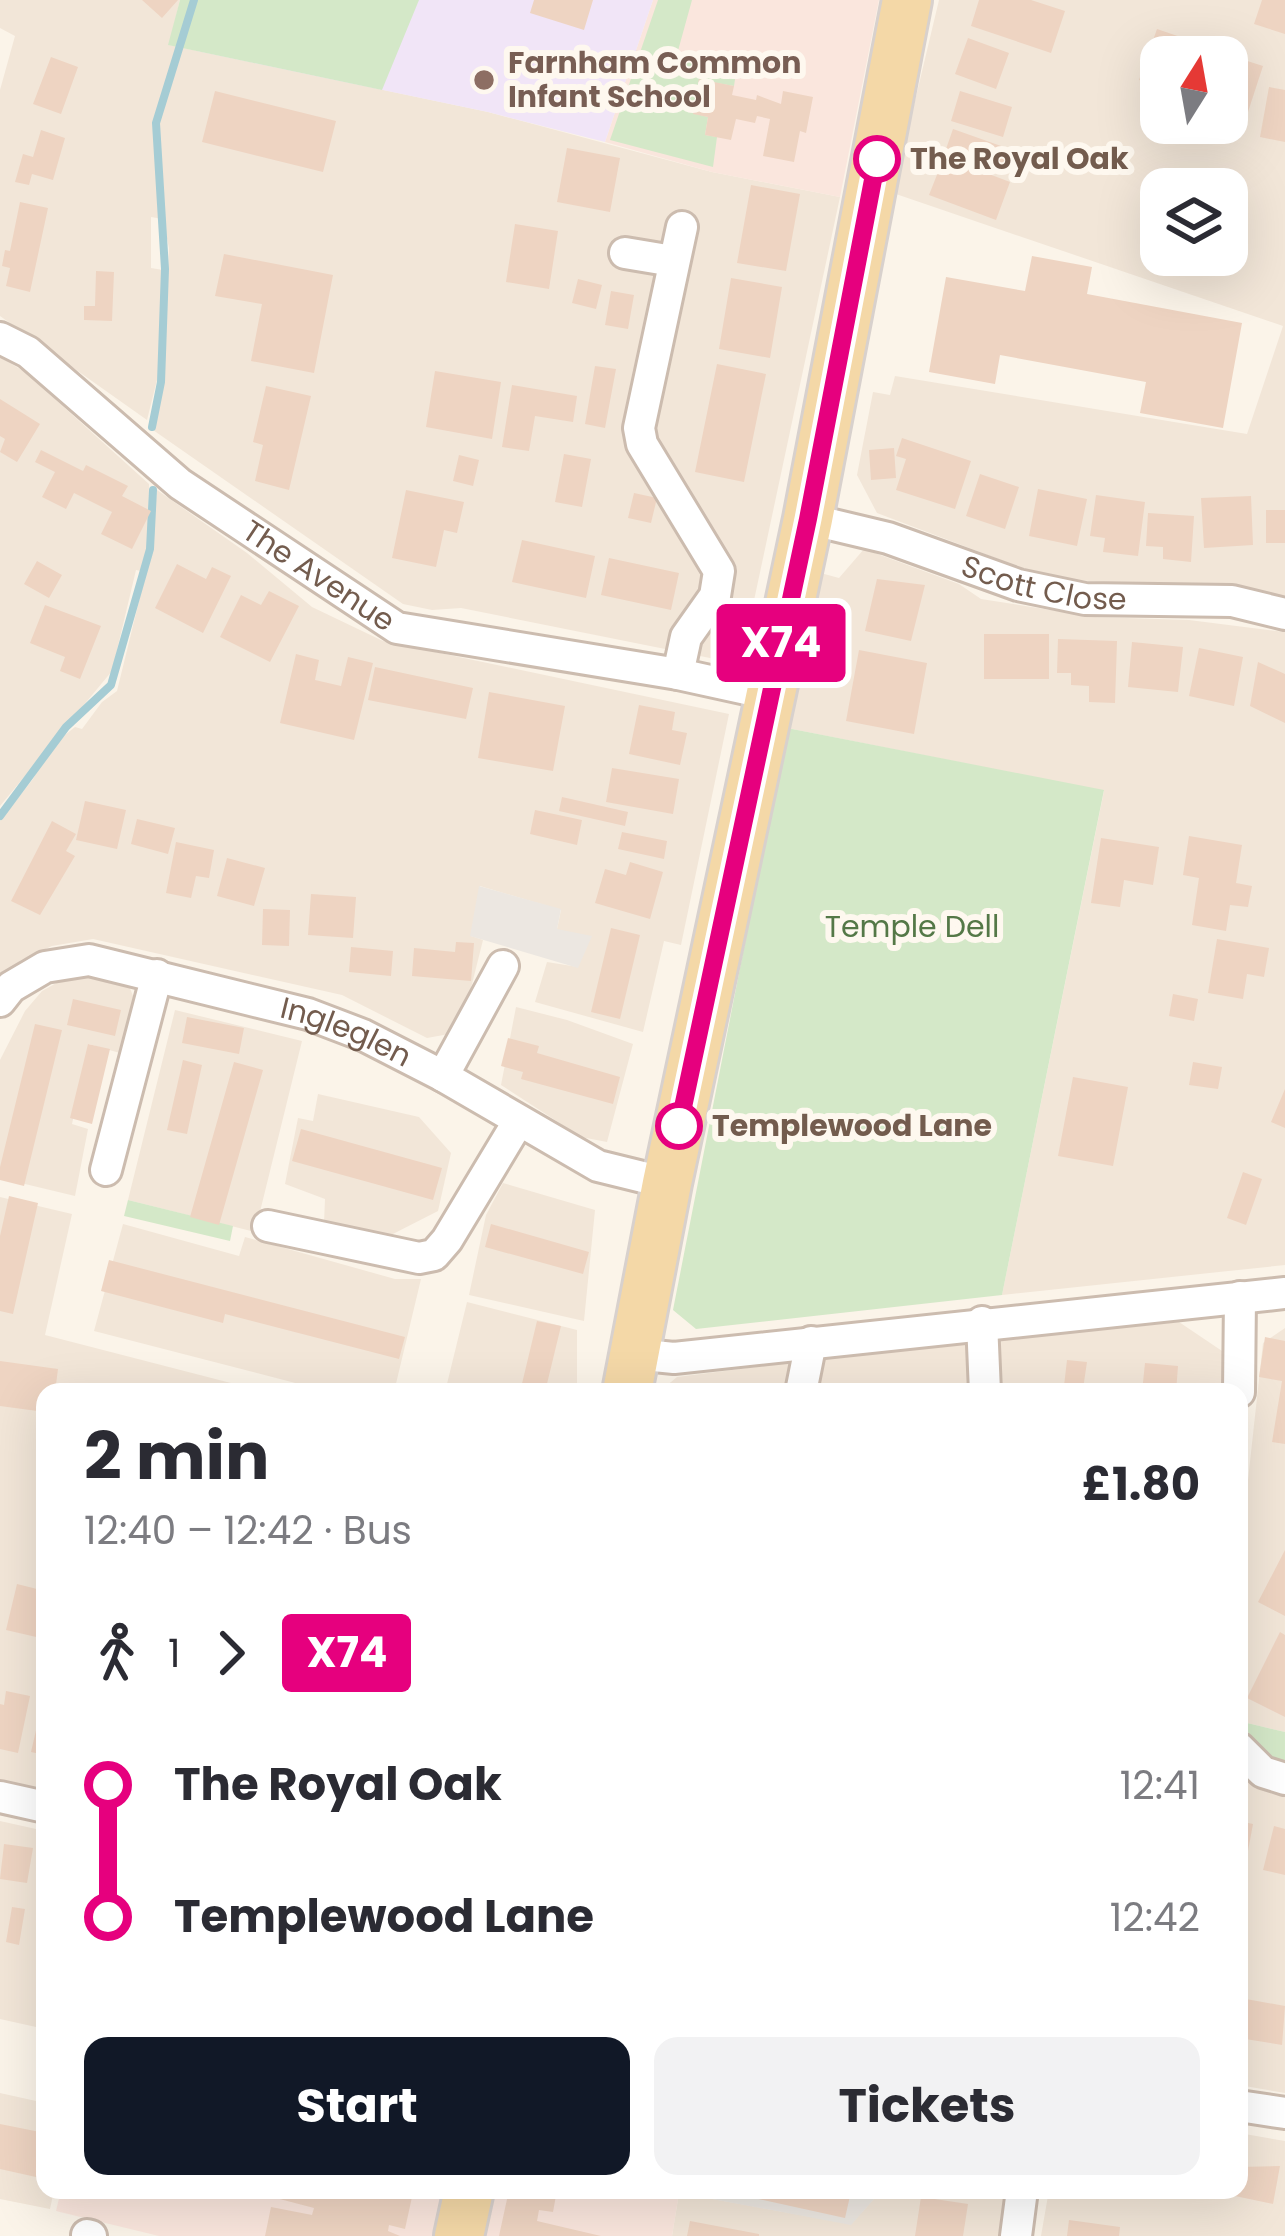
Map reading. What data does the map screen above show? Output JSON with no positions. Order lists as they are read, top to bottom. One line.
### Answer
{"streets":{"street":["The Avenue","Scott Close","Ingleglen"]},"parks":["Temple Dell"],"places":["Farnham Common Infant School","The Royal Oak","Templewood Lane"],"lines":["bus line X74"],"north":"top","page":{"on_map":"X74","heading":["2 min","12:40 – 12:42 · Bus","£1.80"],"legs":["1","X74"],"list":[{"name":"The Royal Oak","value":"12:41"},{"name":"Templewood Lane","value":"12:42"}],"buttons":["Start","Tickets"]}}
